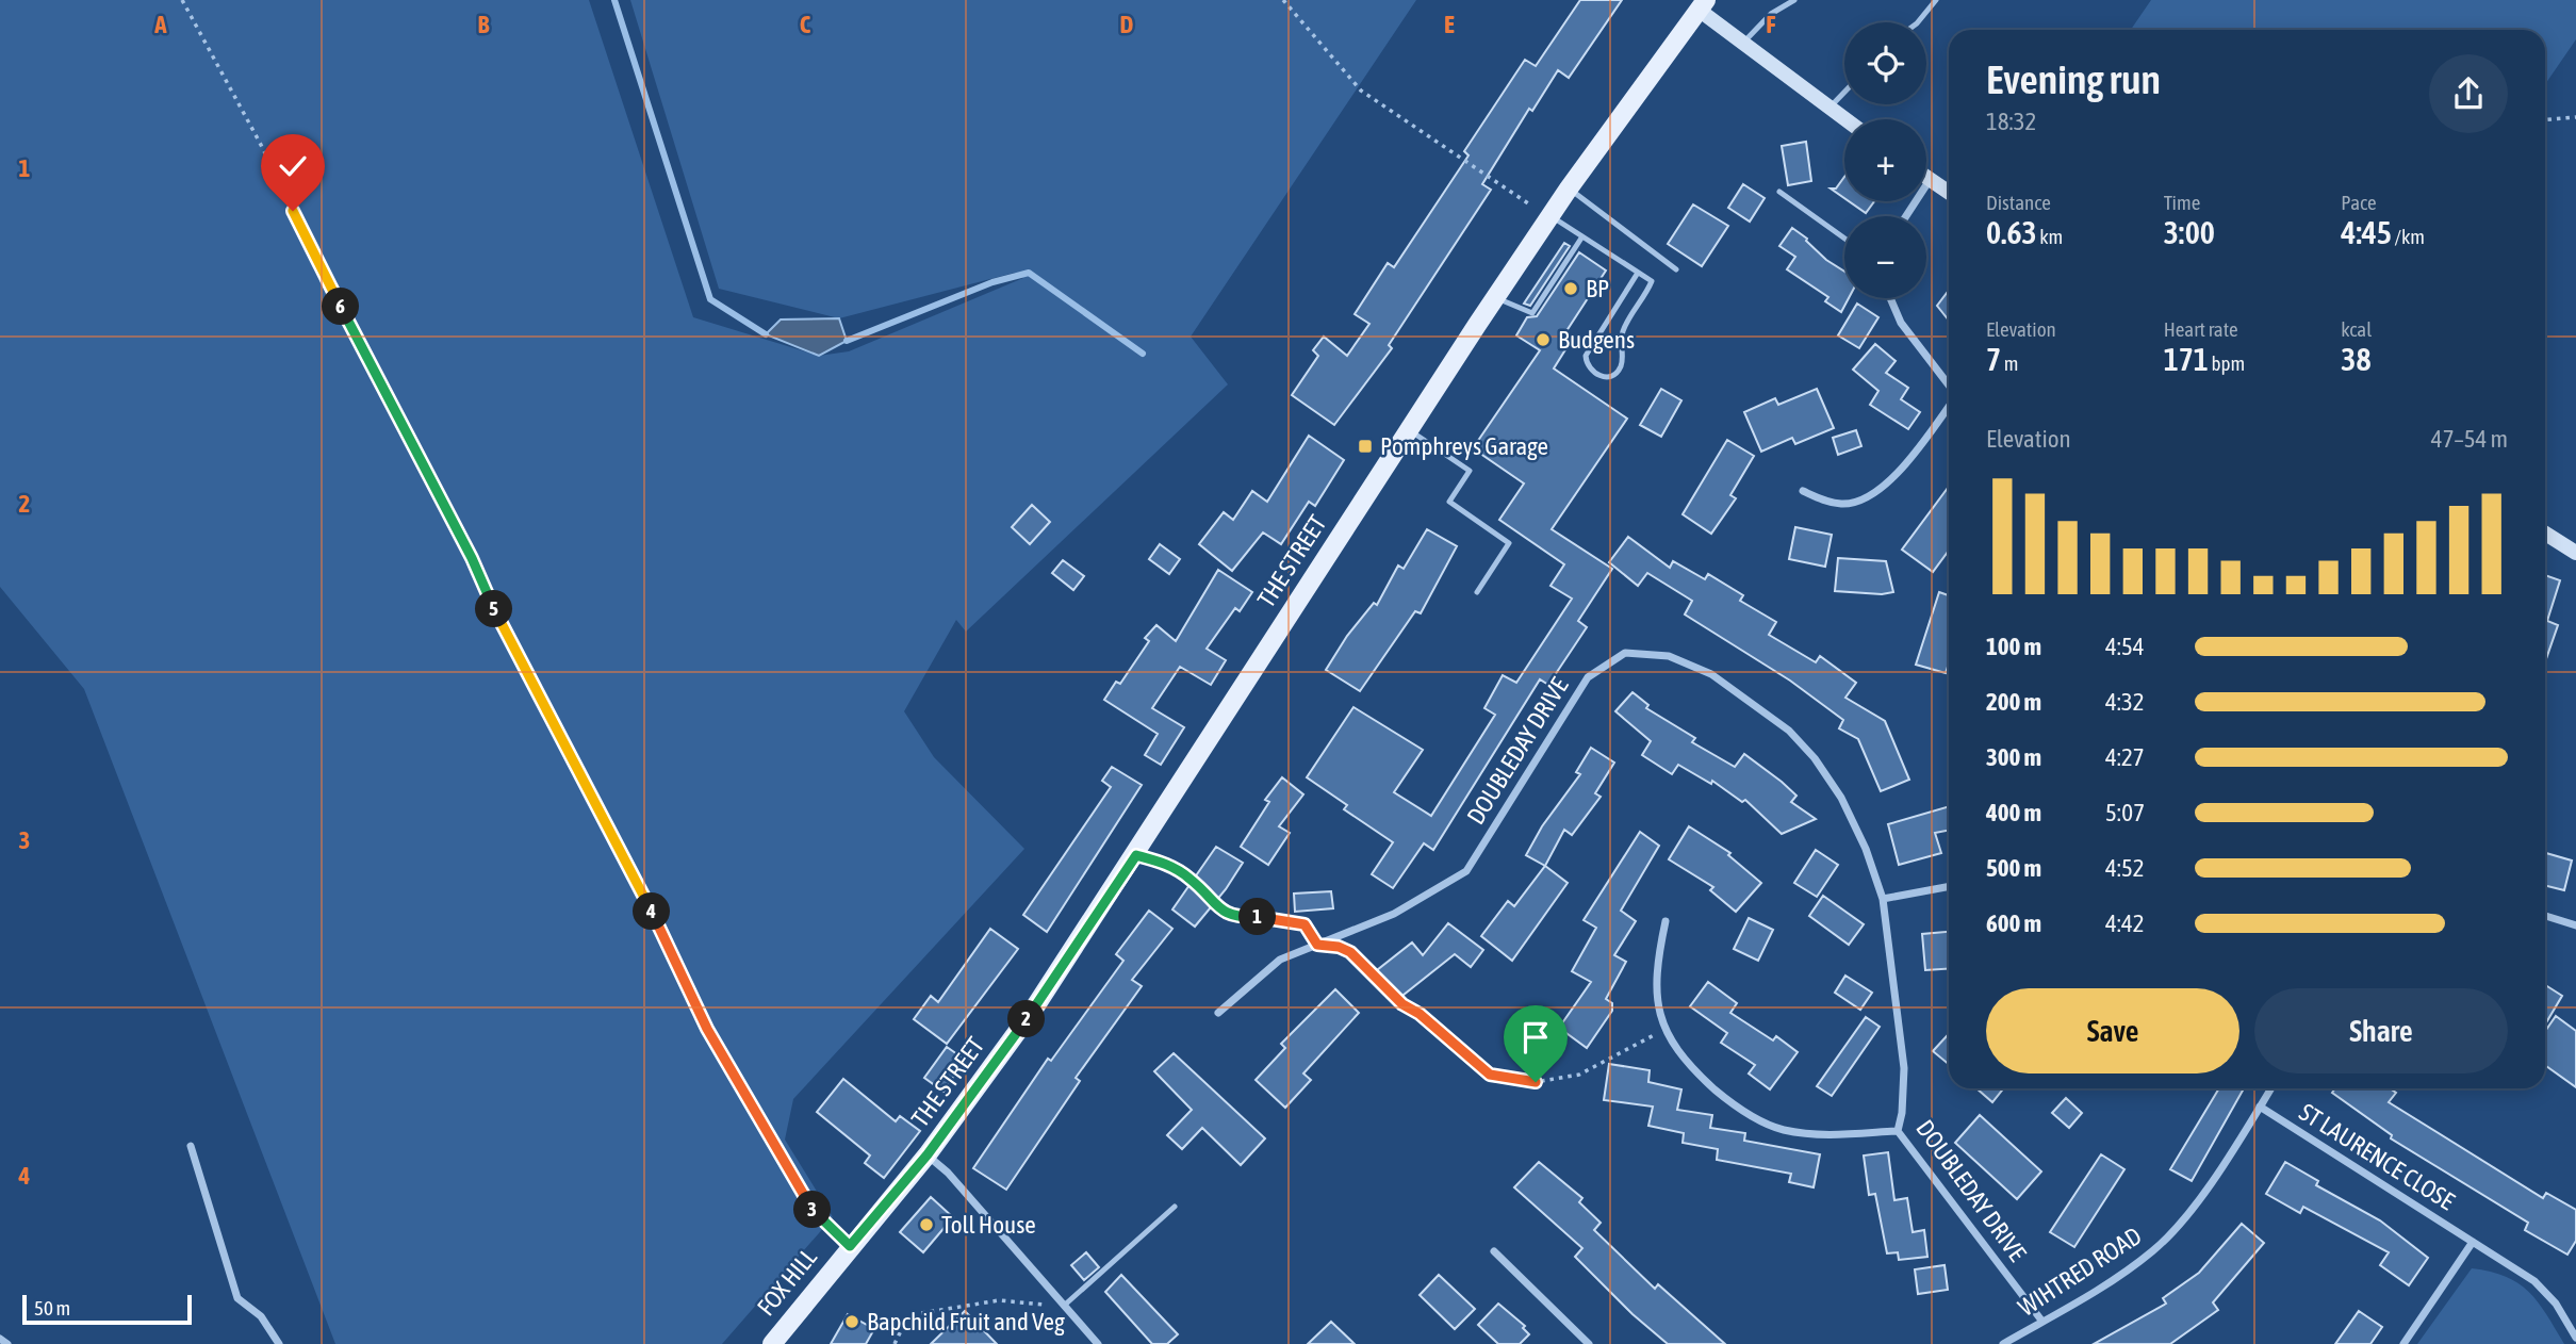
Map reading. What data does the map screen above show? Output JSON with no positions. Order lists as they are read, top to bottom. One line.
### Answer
{"streets":{"main road":["THE STREET","FOX HILL"],"street":["DOUBLEDAY DRIVE","ST LAURENCE CLOSE","WIHTRED ROAD"]},"crossings":[["THE STREET","FOX HILL"],["DOUBLEDAY DRIVE","WIHTRED ROAD"],["ST LAURENCE CLOSE","WIHTRED ROAD"]],"places":{"other":["BP","Budgens","Toll House","Bapchild Fruit and Veg"],"transit":["Pomphreys Garage"]},"scale_bar":"50 m","page":{"map_buttons":["+","−"],"heading":["Evening run","18:32"],"stats":[["Distance","0.63 km"],["Time","3:00"],["Pace","4:45 /km"],["Elevation","7 m"],["Heart rate","171 bpm"],["kcal","38"]],"pins":["6","5","4","1","2","3"],"chart":["Elevation","47–54 m"],"list":[{"name":"100 m","note":"4:54"},{"name":"200 m","note":"4:32"},{"name":"300 m","note":"4:27"},{"name":"400 m","note":"5:07"},{"name":"500 m","note":"4:52"},{"name":"600 m","note":"4:42"}],"buttons":["Save","Share"],"scale":"50 m"},"grid":{"columns":["A","B","C","D","E","F"],"rows":["1","2","3","4"]}}
